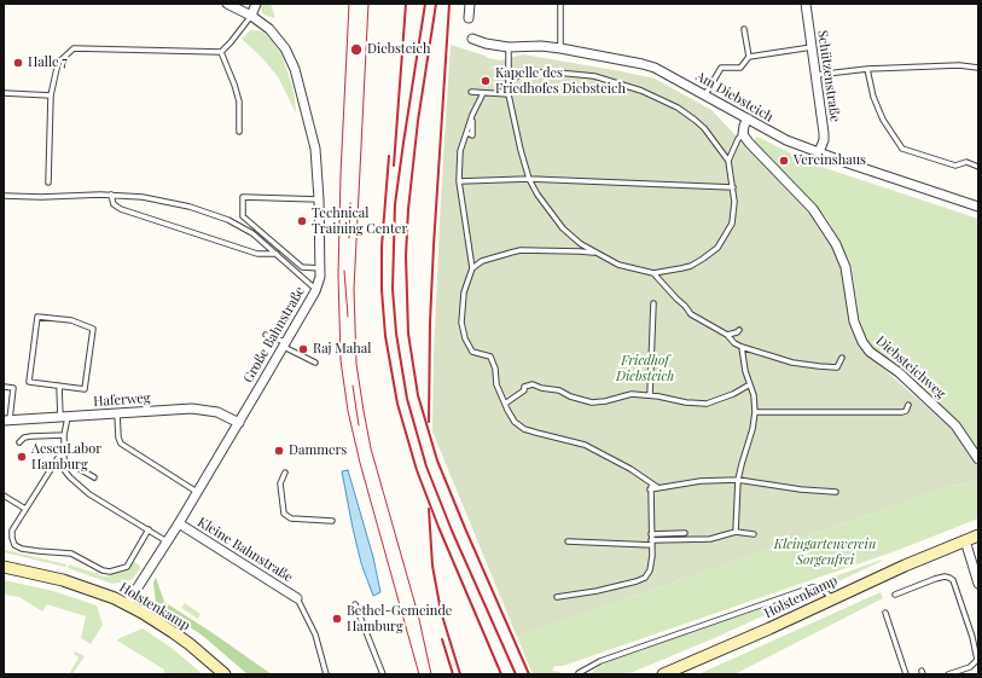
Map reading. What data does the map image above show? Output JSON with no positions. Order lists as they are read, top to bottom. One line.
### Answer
{"streets":{"main road":["Holstenkamp"],"street":["Schützenstraße","Am Diebsteich","Große Bahnstraße","Diebsteichweg","Haferweg","Kleine Bahnstraße"]},"crossings":[["Schützenstraße","Am Diebsteich"],["Große Bahnstraße","Haferweg"],["Große Bahnstraße","Kleine Bahnstraße"],["Große Bahnstraße","Holstenkamp"]],"parks":["Friedhof Diebsteich","Kleingartenverein Sorgenfrei"],"places":["Diebsteich","Halle 7","Kapelle des Friedhofes Diebsteich","Vereinshaus","Technical Training Center","Raj Mahal","Dammers","AescuLabor Hamburg","Bethel-Gemeinde Hamburg"]}
